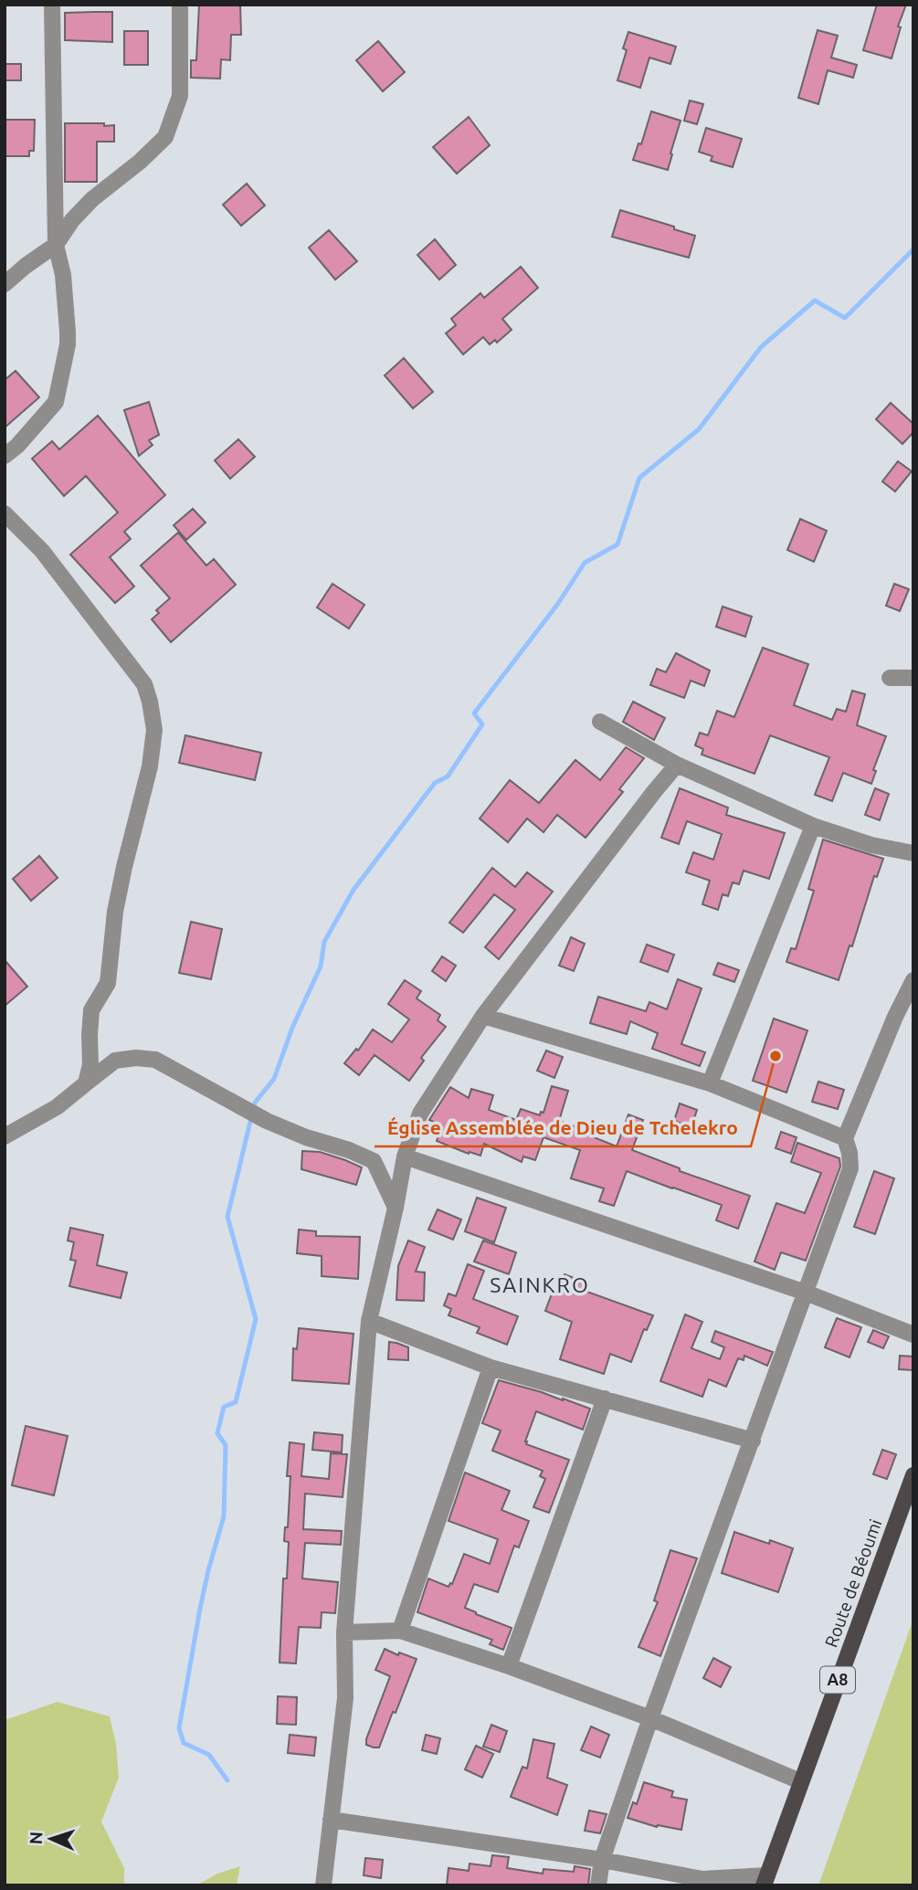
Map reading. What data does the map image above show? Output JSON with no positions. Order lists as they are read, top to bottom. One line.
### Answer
{"streets":{"main road":["Route de Béoumi","A8"]},"districts":["SAINKRO"],"places":["Église Assemblée de Dieu de Tchelekro"],"north":"left"}
